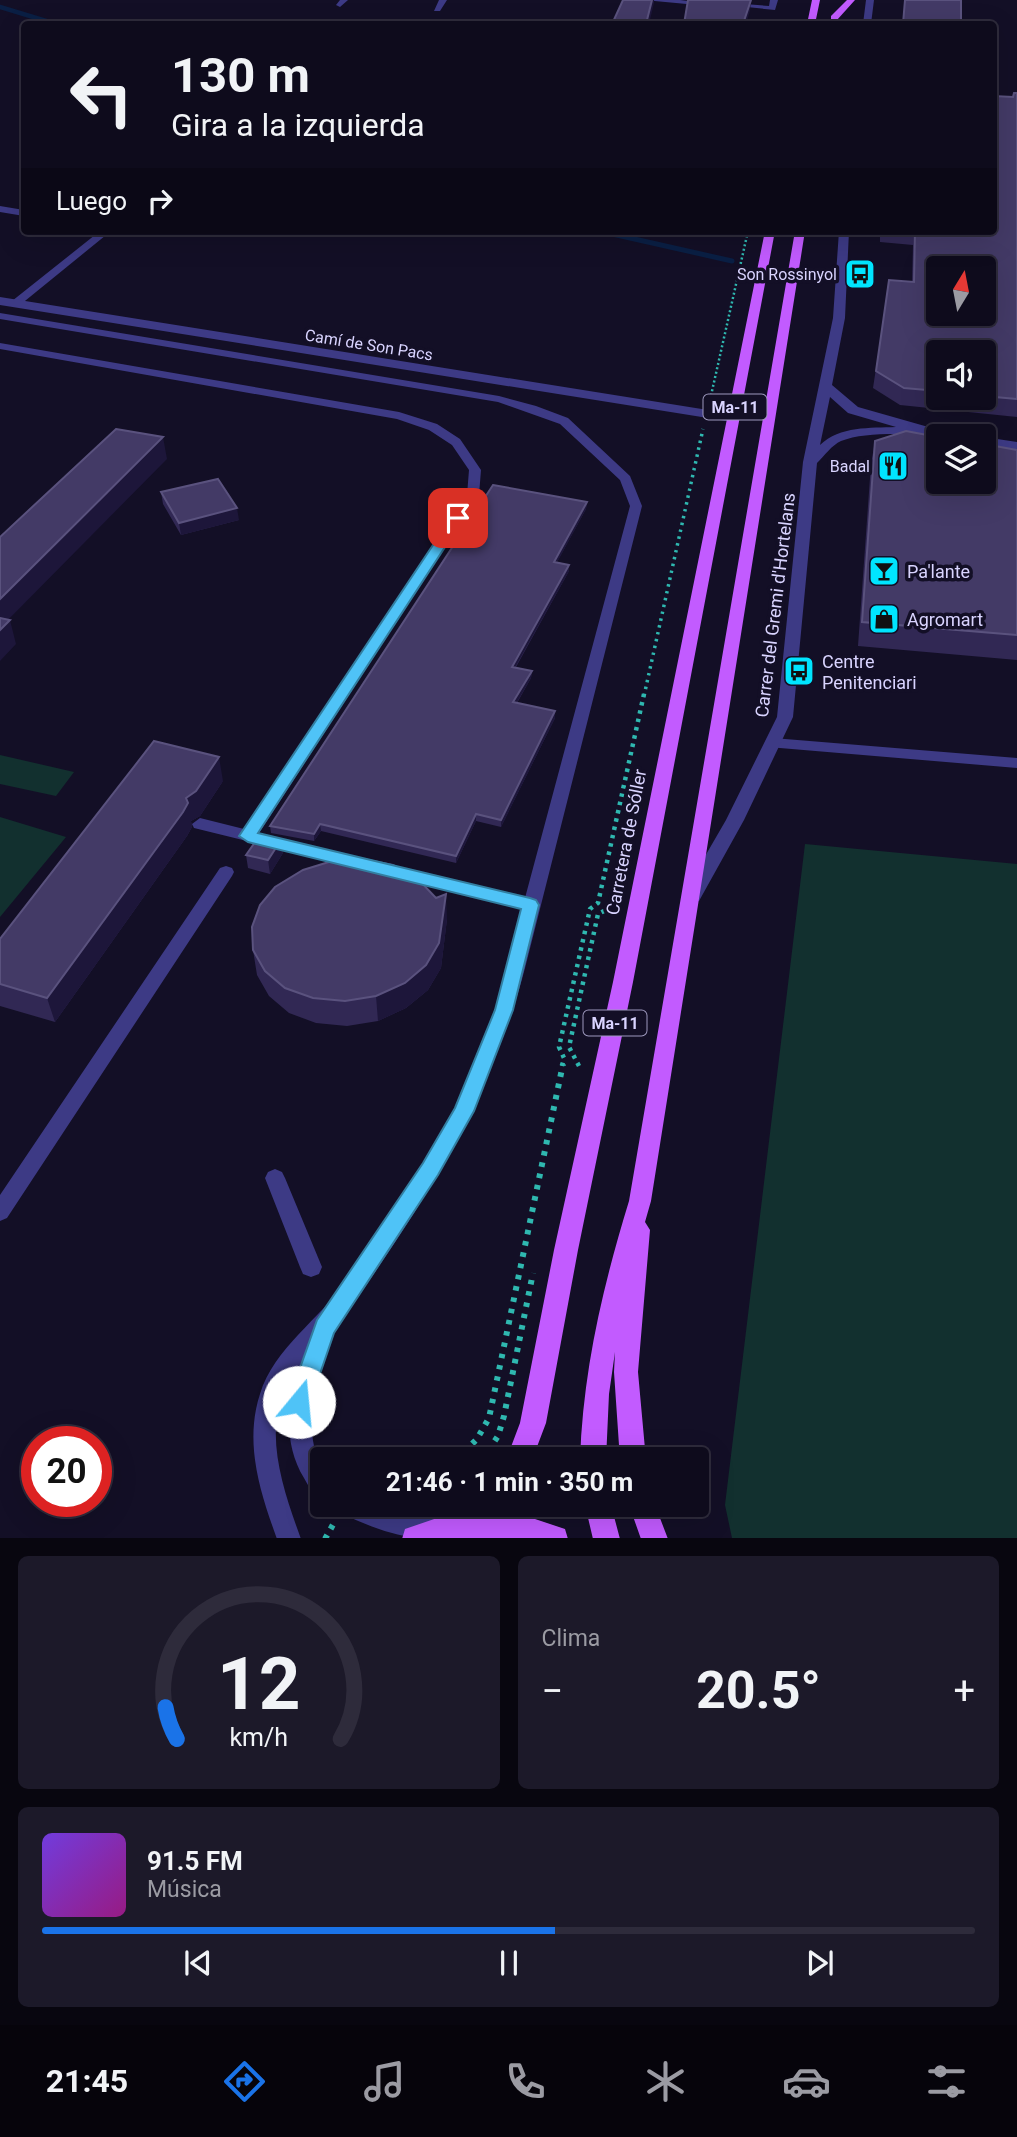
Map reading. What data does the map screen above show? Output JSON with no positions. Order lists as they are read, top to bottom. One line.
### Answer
{"streets":{"main road":["Ma-11","Carretera de Sóller"],"street":["Camí de Son Pacs","Carrer del Gremi d'Hortelans"]},"crossings":[["Camí de Son Pacs","Carretera de Sóller"],["Ma-11","Carrer del Gremi d'Hortelans"]],"places":{"bus stop":["Son Rossinyol","Centre Penitenciari"],"restaurant":["Badal"],"bar":["Pa'lante"],"shop":["Agromart"]},"north":"top","page":{"turn":["130 m","Gira a la izquierda"],"then":"Luego","limit":"20","trip":"21:46 · 1 min · 350 m","tile":"Clima","heat":["−","20.5°","+"],"song":["91.5 FM","Música"],"tabs":"21:45","gauge":["12","km/h"]}}
